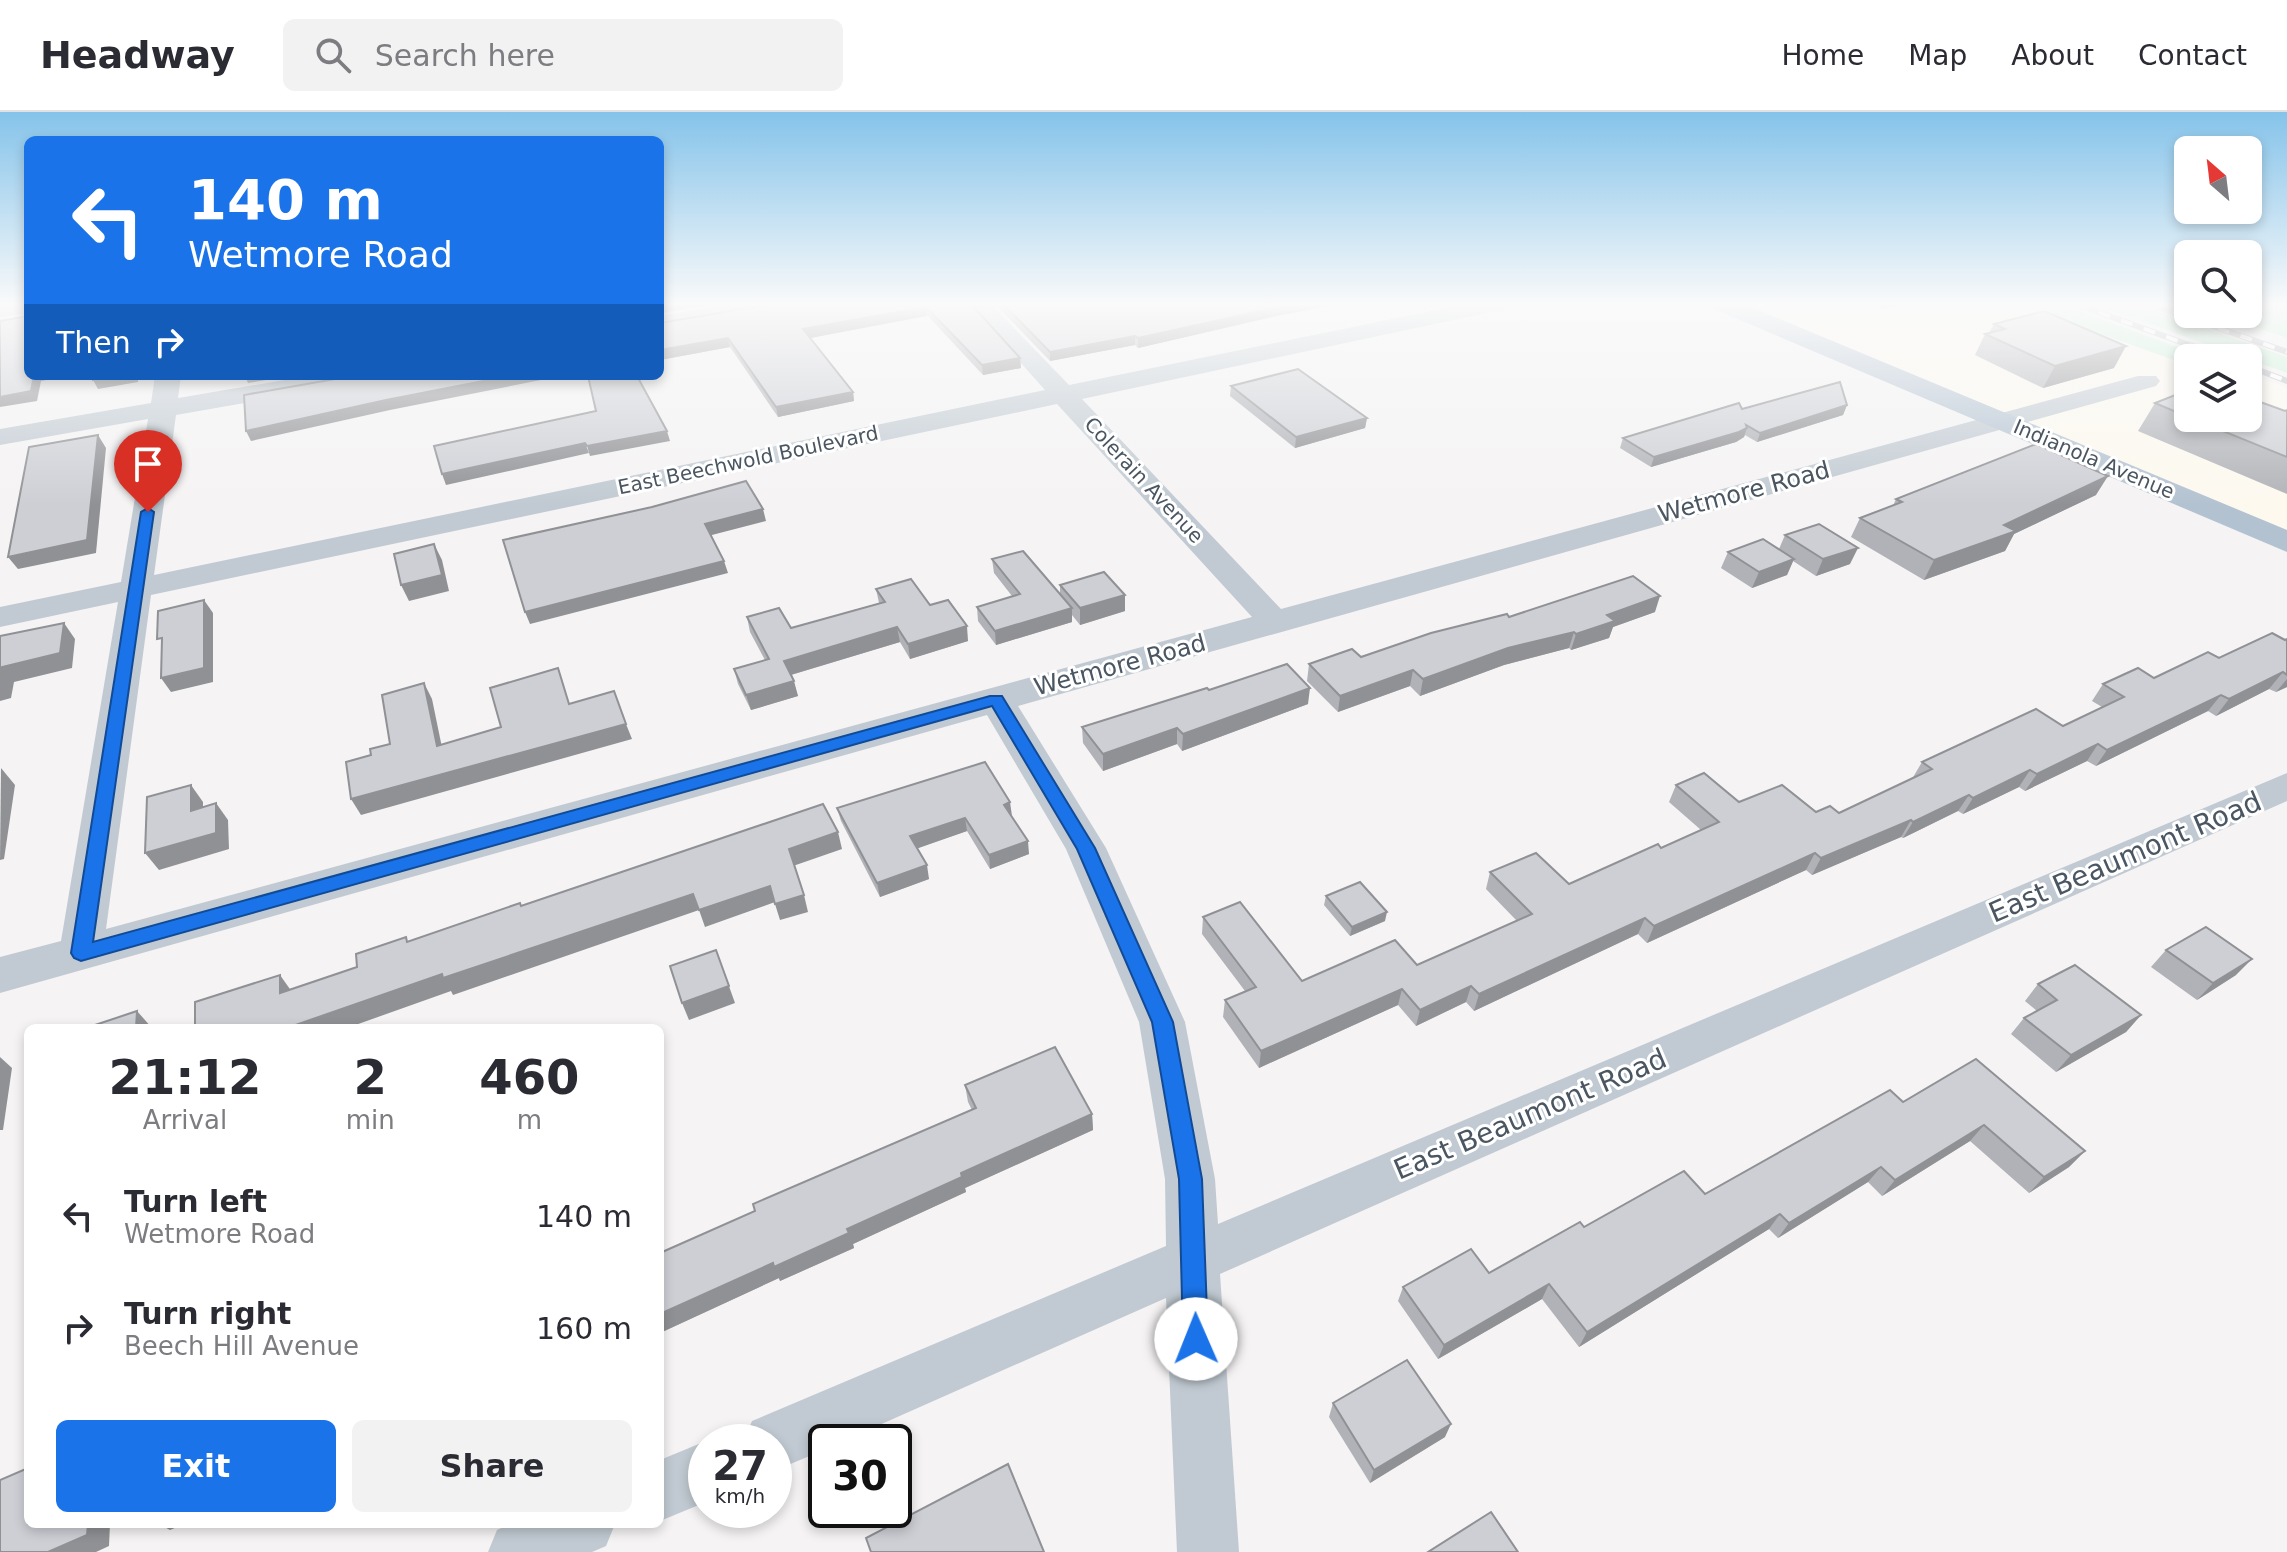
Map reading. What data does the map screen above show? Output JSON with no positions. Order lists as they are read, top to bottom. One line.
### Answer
{"streets":{"main road":["Indianola Avenue"],"street":["East Beechwold Boulevard","Colerain Avenue","Wetmore Road","East Beaumont Road"]},"crossings":[["Indianola Avenue","Wetmore Road"],["East Beechwold Boulevard","Colerain Avenue"],["Colerain Avenue","Wetmore Road"]],"north":"top left","page":{"header":"Headway","search":"Search here","nav":["Home","Map","About","Contact"],"turn":["140 m","Wetmore Road"],"then":"Then","eta":["21:12","Arrival","2","min","460","m"],"list":[{"name":"Turn left","note":"Wetmore Road","value":"140 m"},{"name":"Turn right","note":"Beech Hill Avenue","value":"160 m"}],"buttons":["Exit","Share"],"speed":"27 km/h","limit":"30"}}
